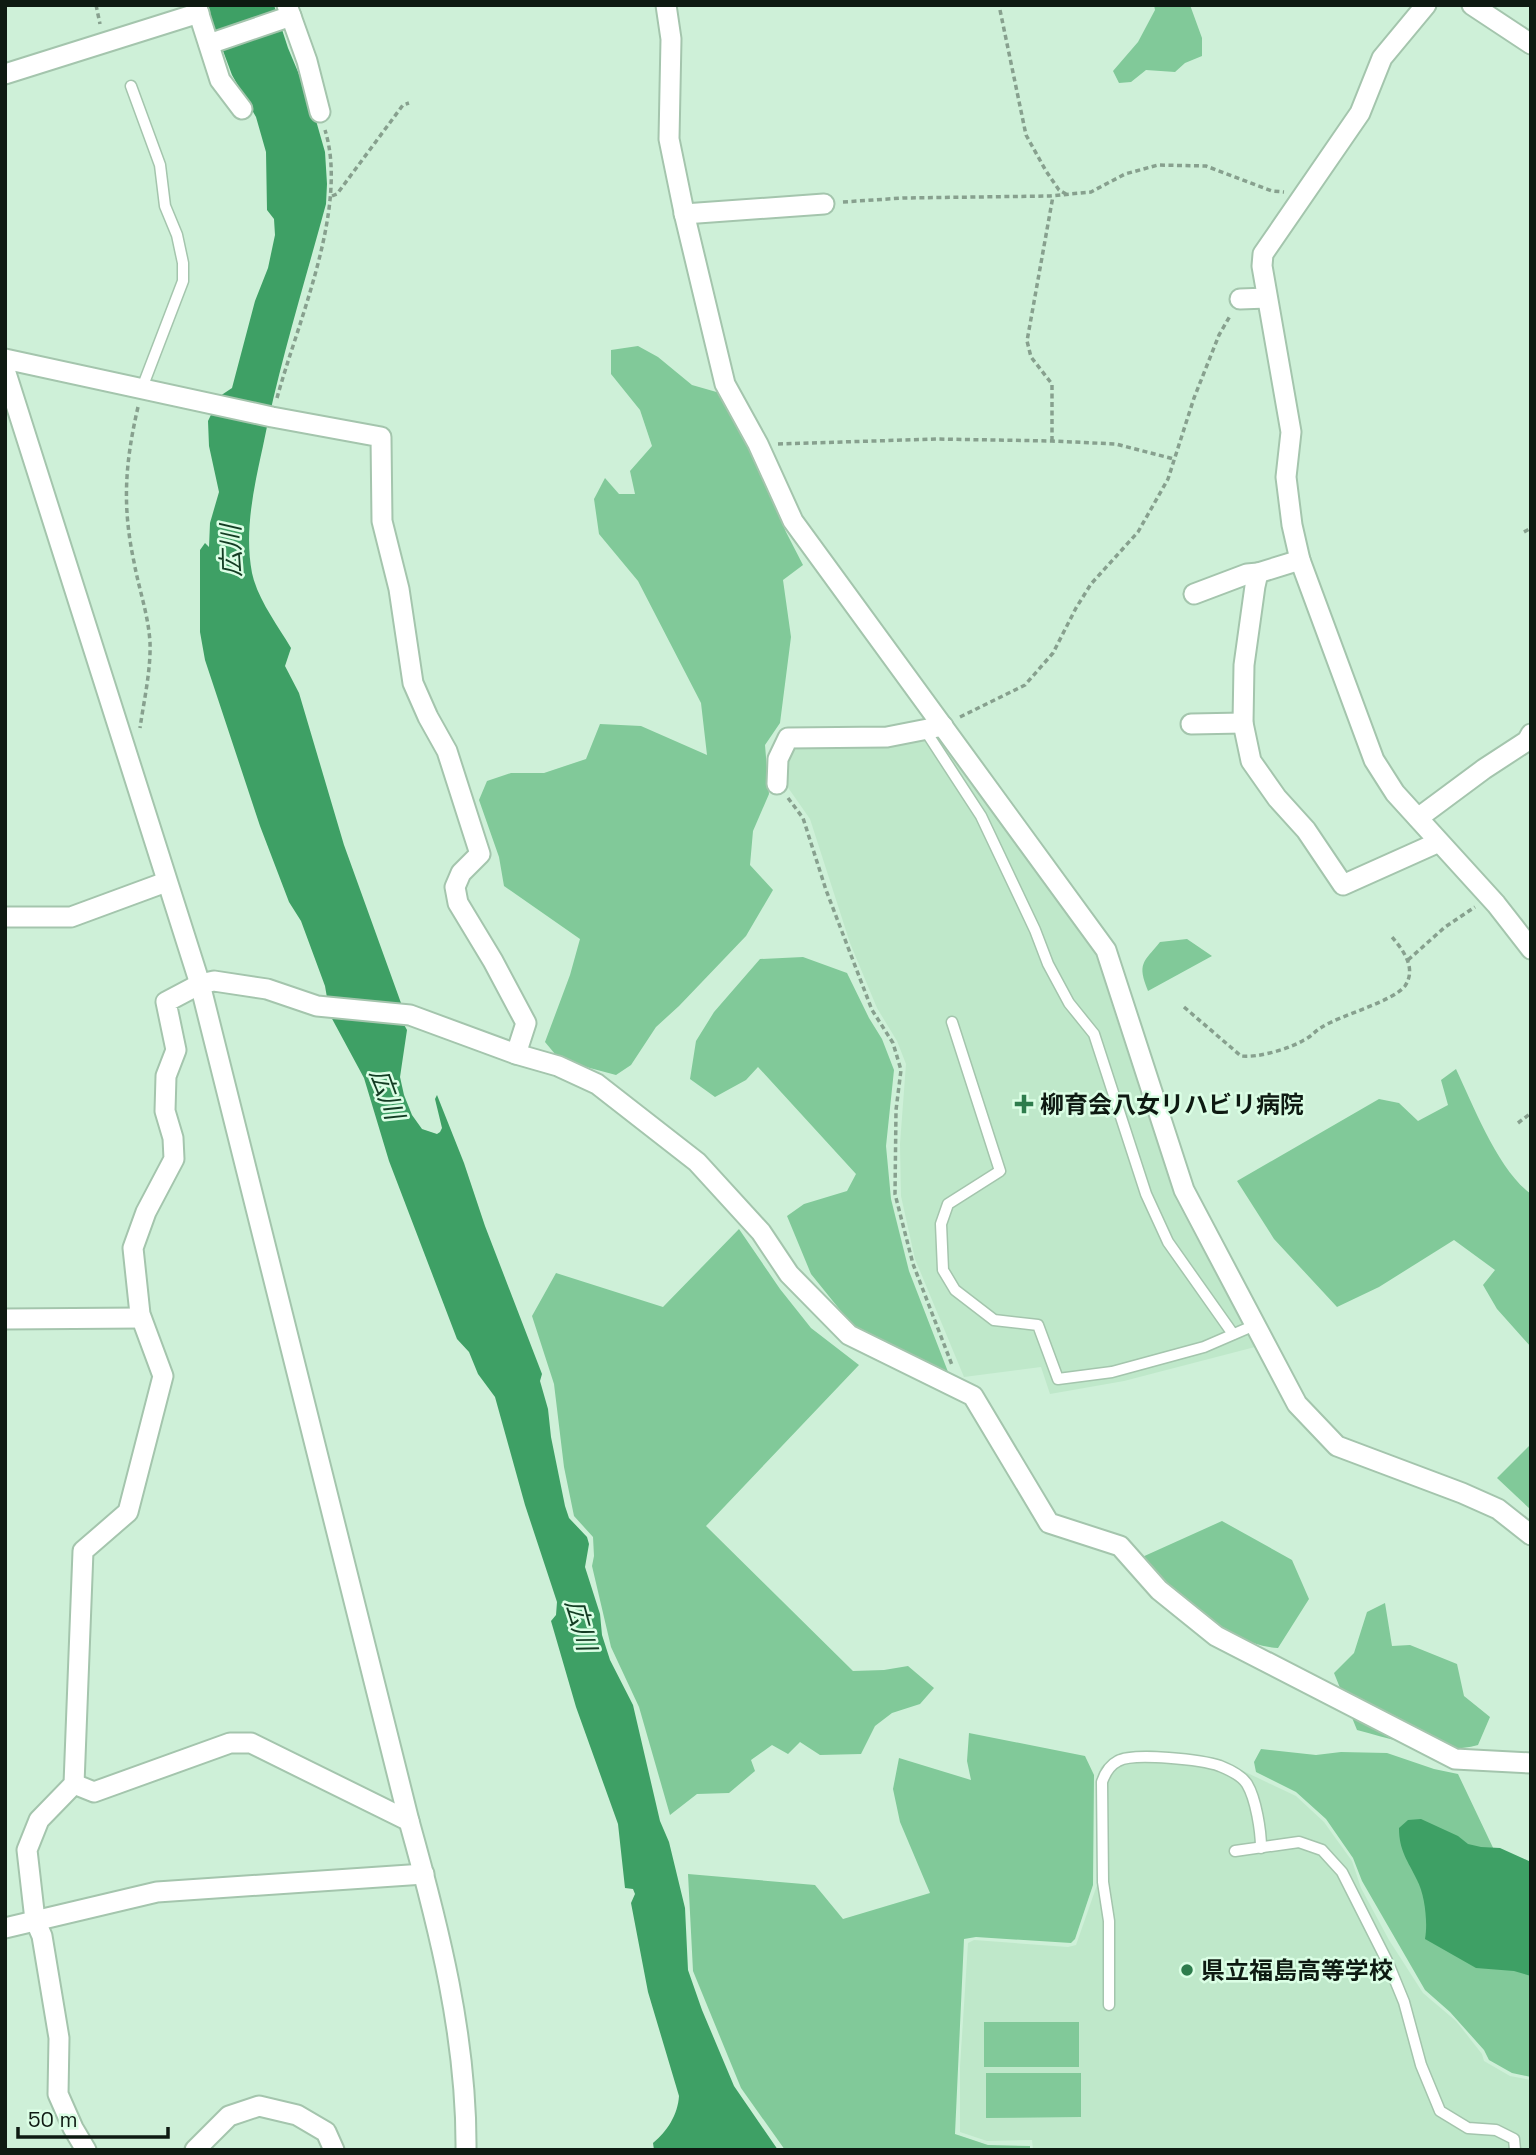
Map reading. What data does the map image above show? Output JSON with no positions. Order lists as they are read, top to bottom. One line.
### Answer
{"water":["広川"],"places":{"health":["柳育会八女リハビリ病院"],"other":["県立福島高等学校"]},"scale_bar":"50 m"}
